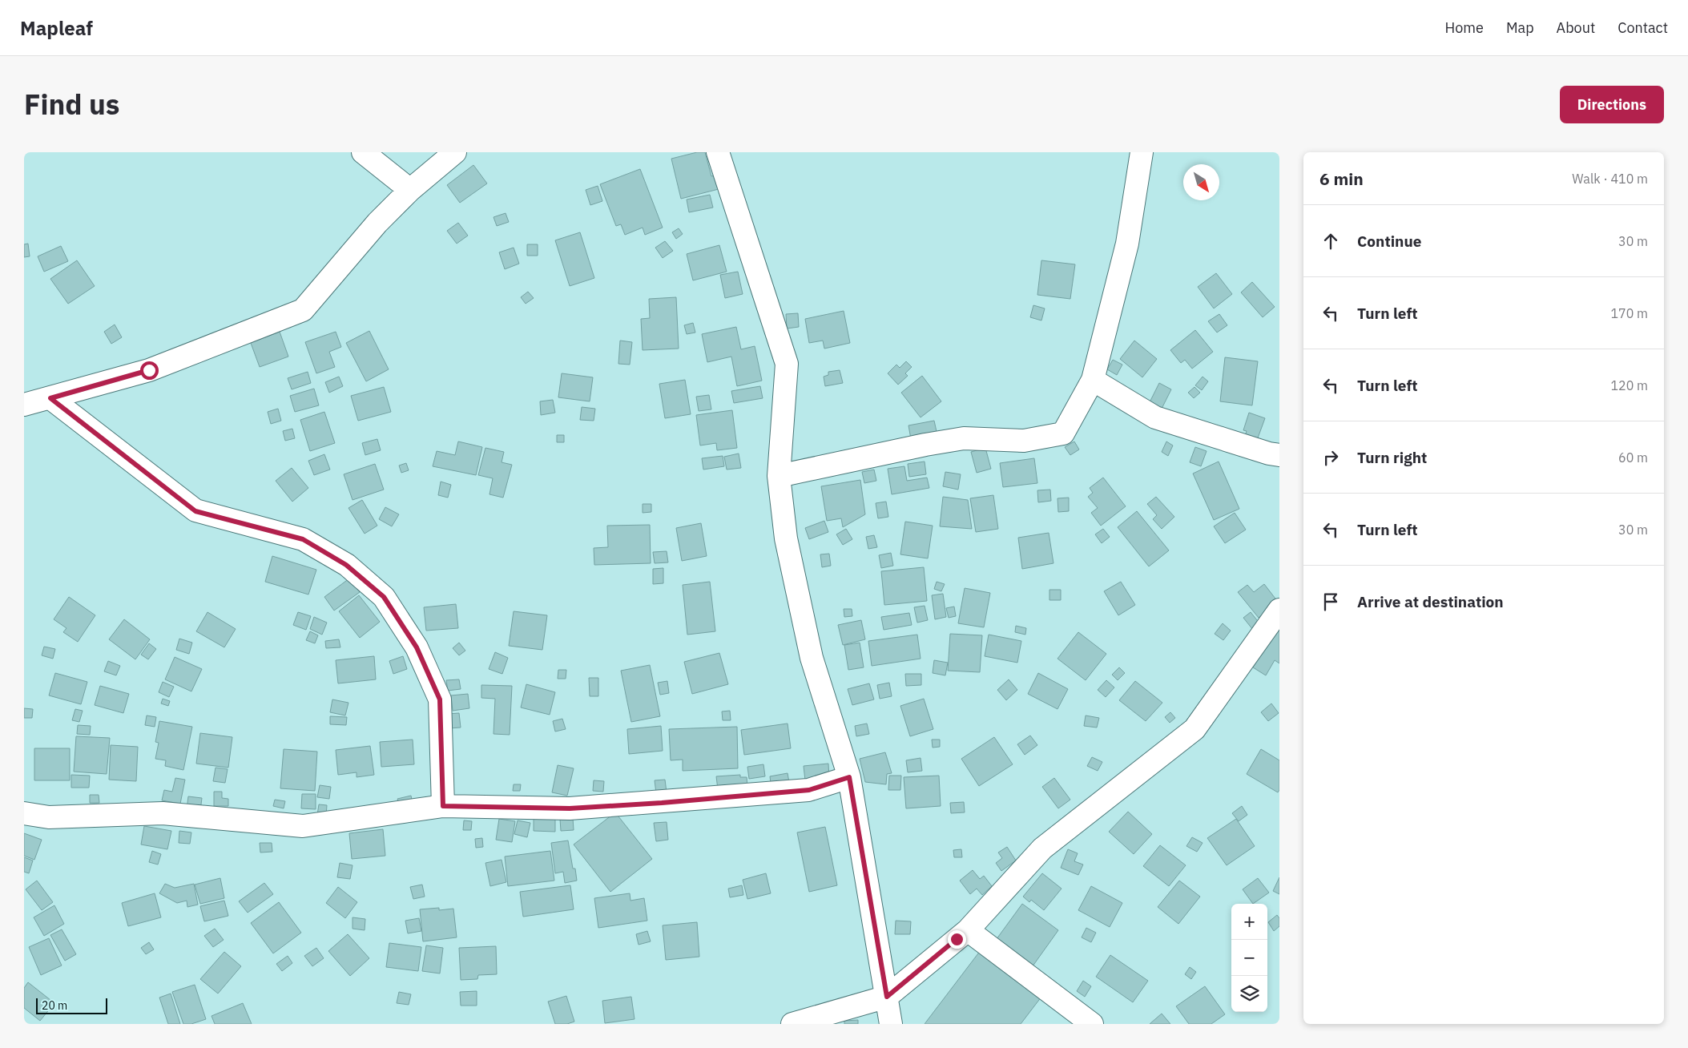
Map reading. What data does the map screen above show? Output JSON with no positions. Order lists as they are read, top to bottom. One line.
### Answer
{"scale_bar":"20 m","north":"bottom right","page":{"header":"Mapleaf","nav":["Home","Map","About","Contact"],"title":"Find us","buttons":"Directions","heading":["6 min","Walk · 410 m"],"list":[["Continue","30 m"],["Turn left","170 m"],["Turn left","120 m"],["Turn right","60 m"],["Turn left","30 m"],"Arrive at destination"],"map_buttons":["+","−"],"scale":"20 m"}}
